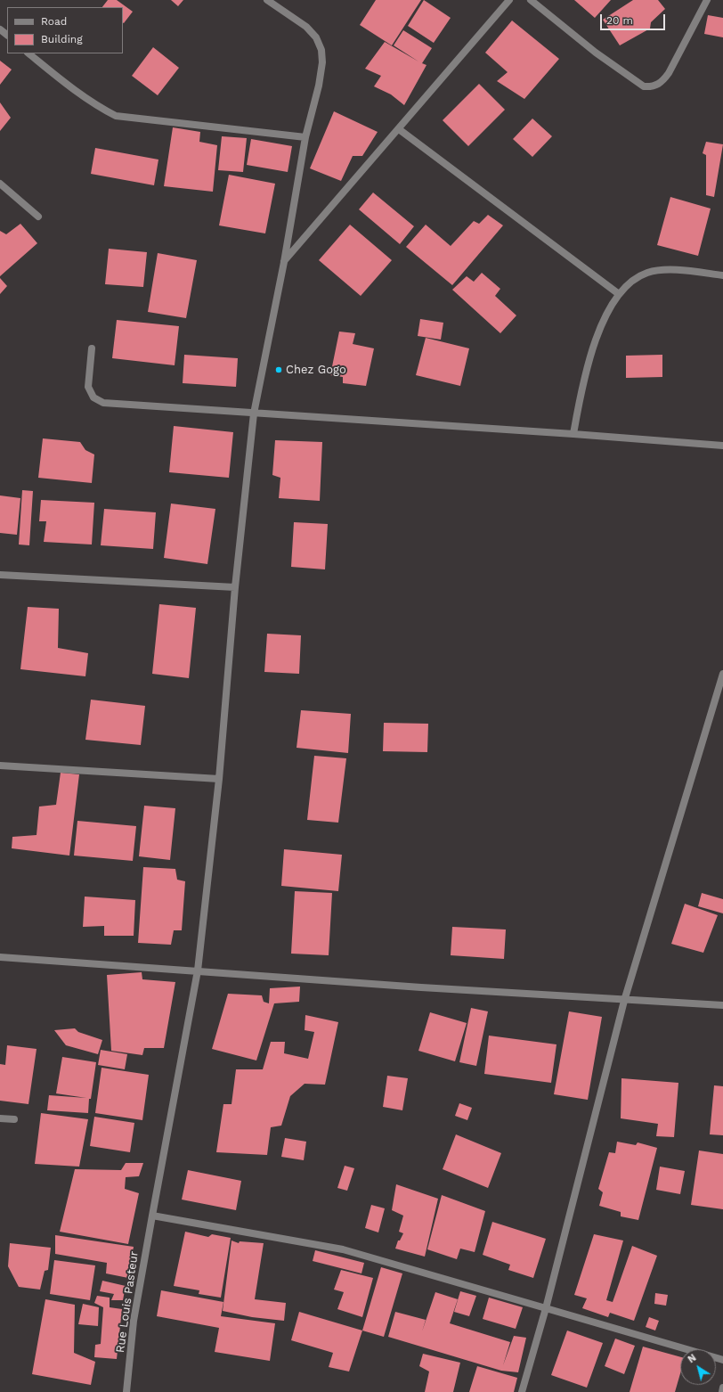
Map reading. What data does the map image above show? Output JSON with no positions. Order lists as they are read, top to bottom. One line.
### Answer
{"streets":{"street":["Rue Louis Pasteur"]},"places":["Chez Gogo"],"legend":["Road","Building"],"scale_bar":"20 m","north":"top left"}
